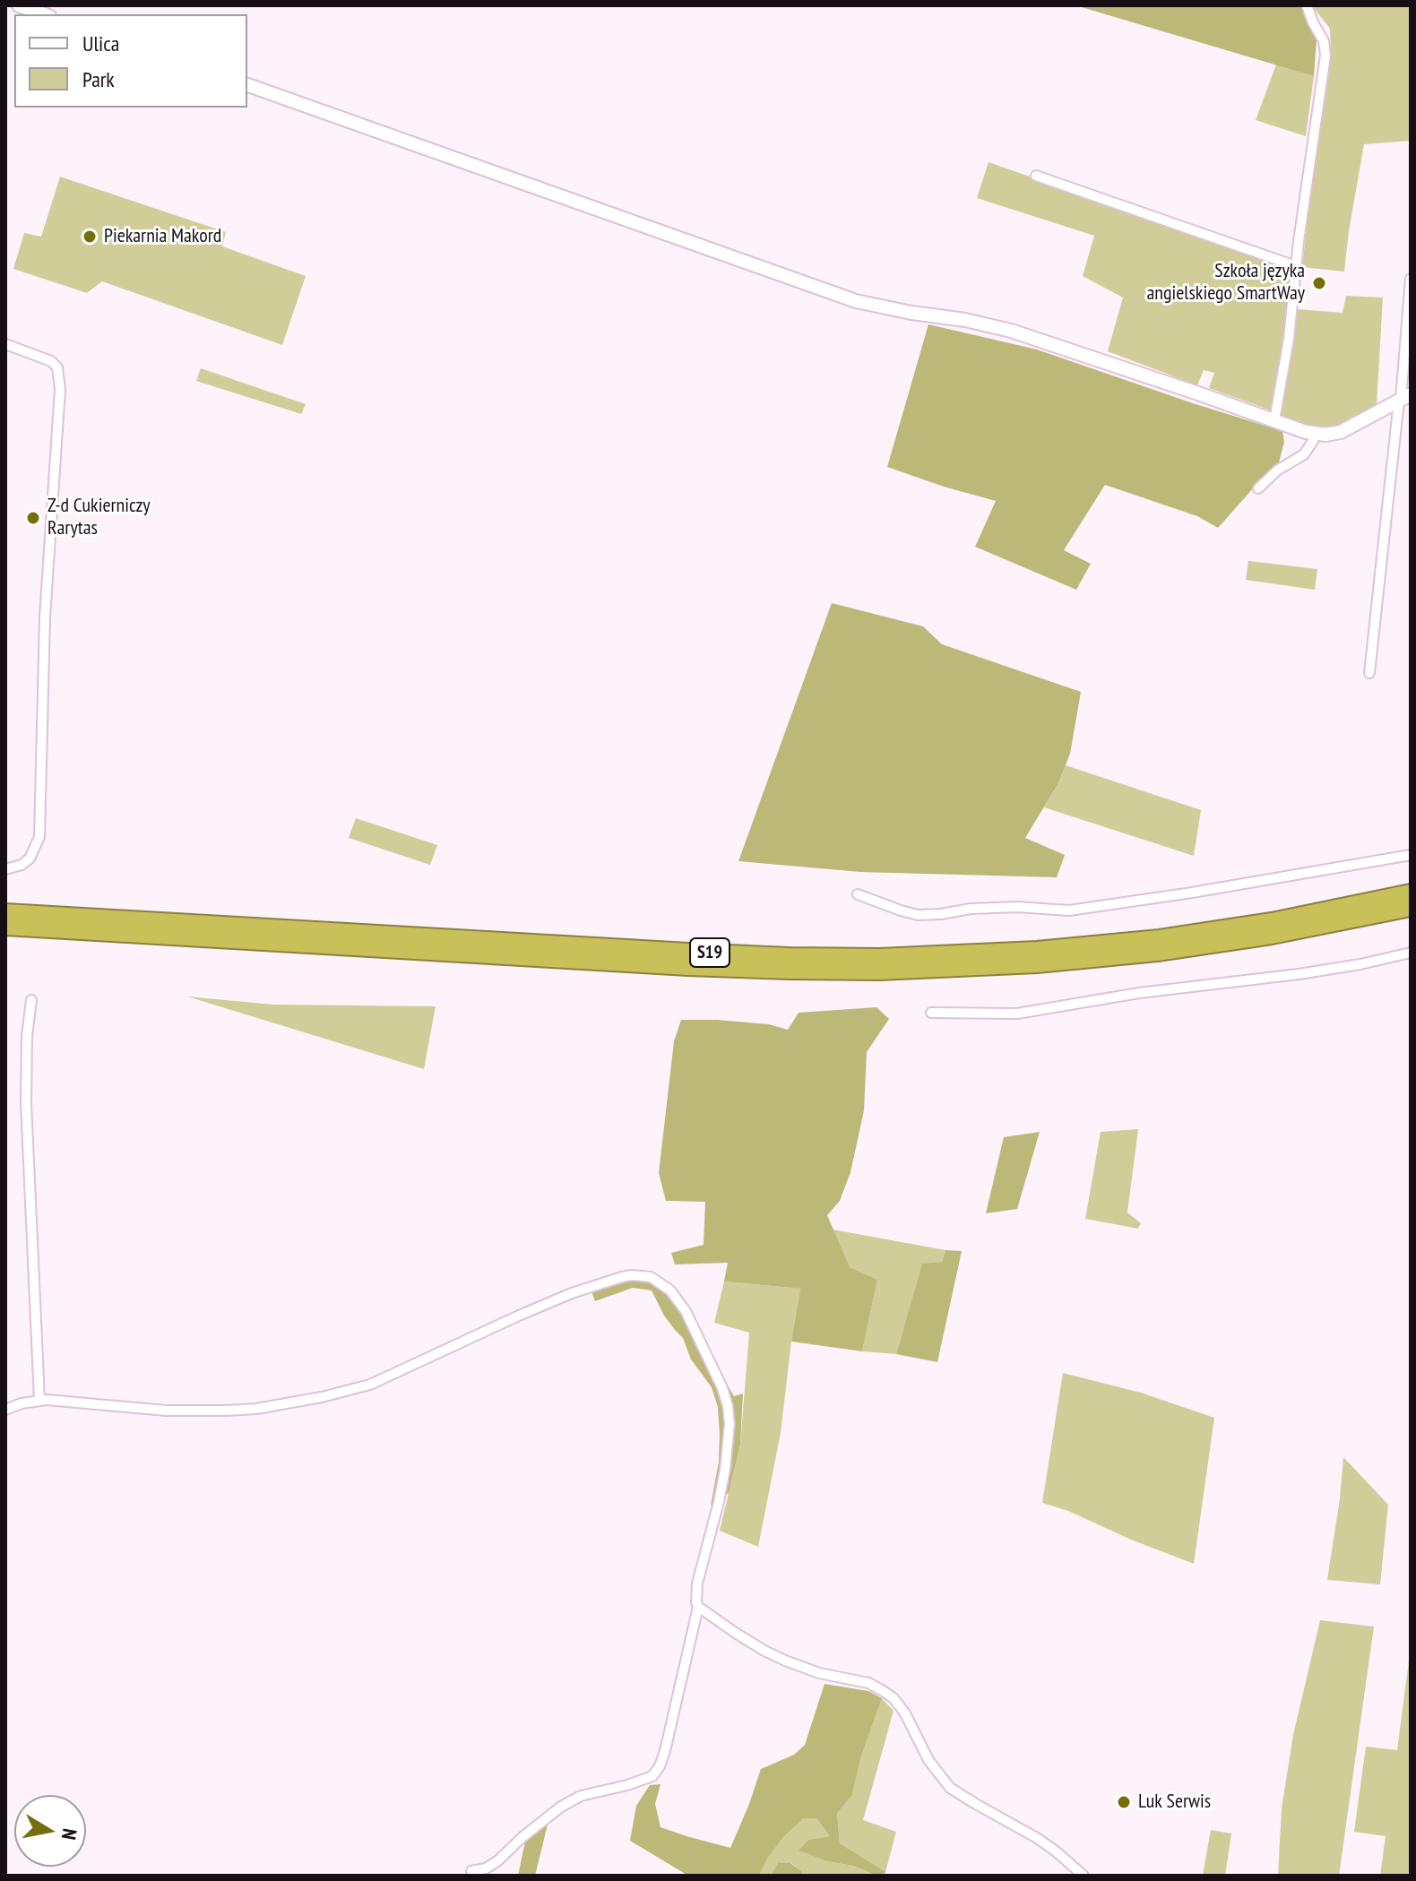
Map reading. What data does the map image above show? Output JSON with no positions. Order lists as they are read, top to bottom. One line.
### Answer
{"streets":{"highway":["S19"]},"places":["Piekarnia Makord","Szkoła języka angielskiego SmartWay","Z-d Cukierniczy Rarytas","Luk Serwis"],"legend":["Ulica","Park"],"north":"right"}
